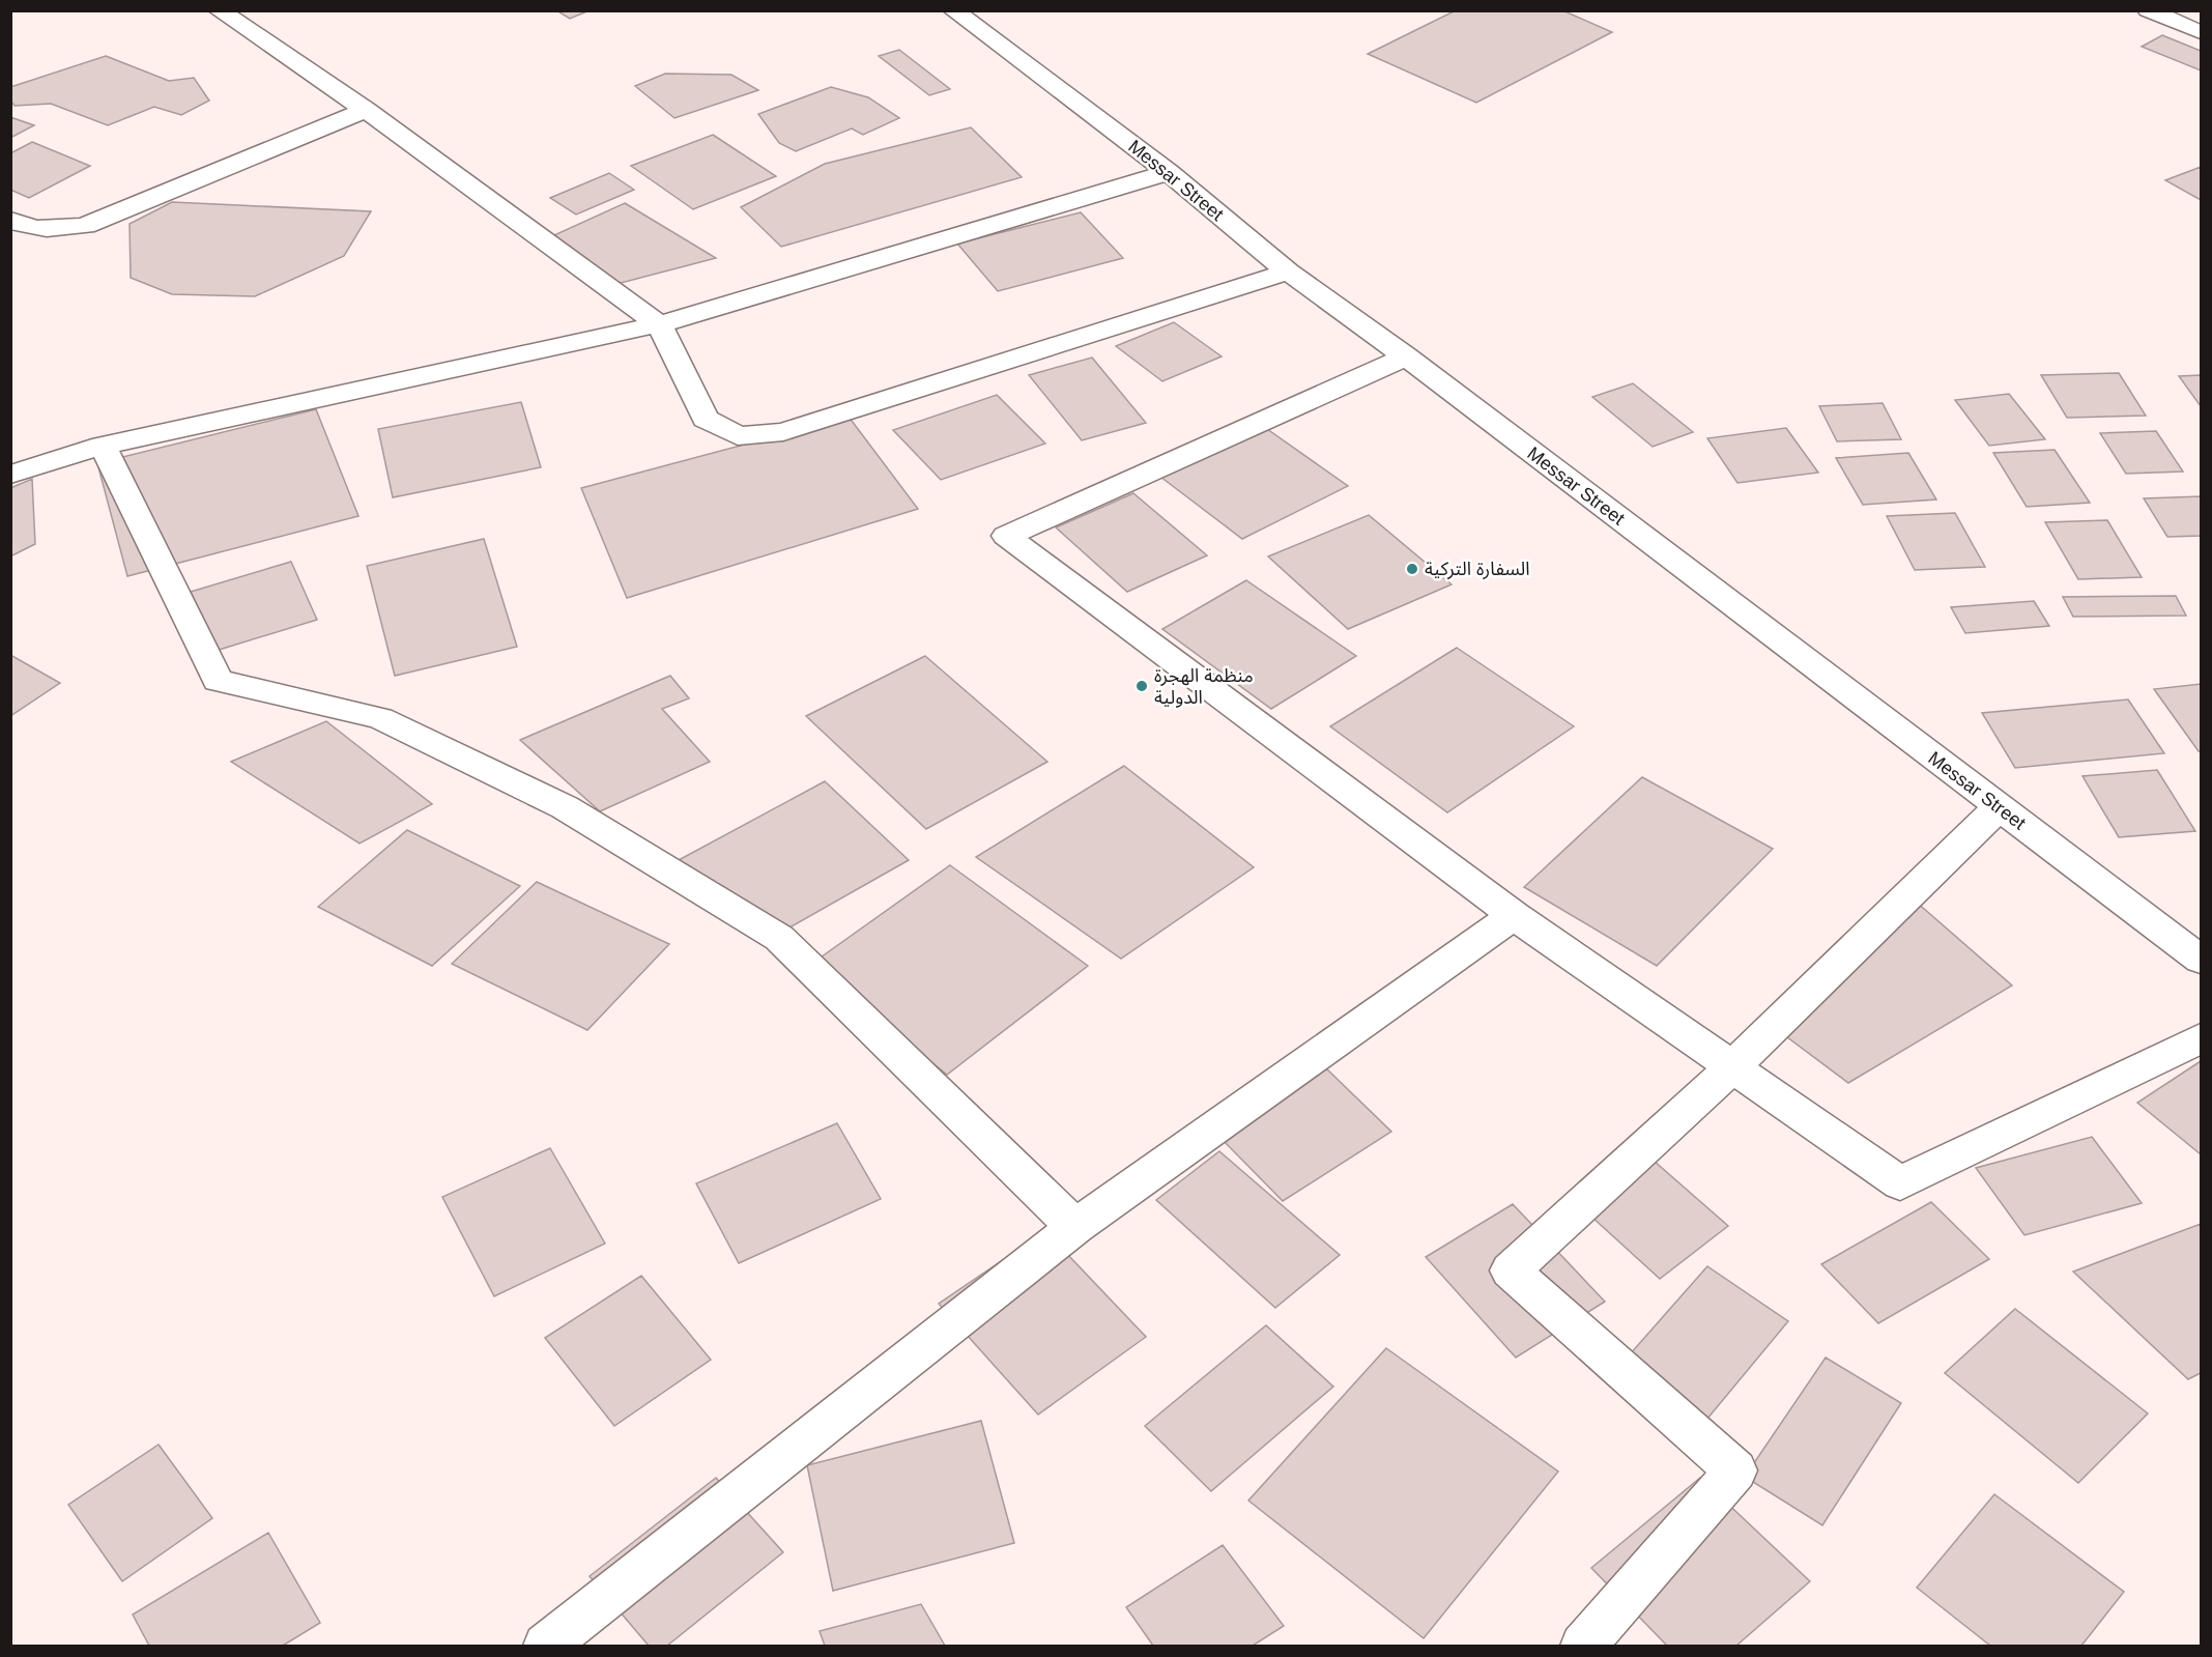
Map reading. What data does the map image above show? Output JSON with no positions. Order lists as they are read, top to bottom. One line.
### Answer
{"streets":{"street":["Messar Street"]},"places":["السفارة التركية","منظمة الهجرة الدولية"]}
